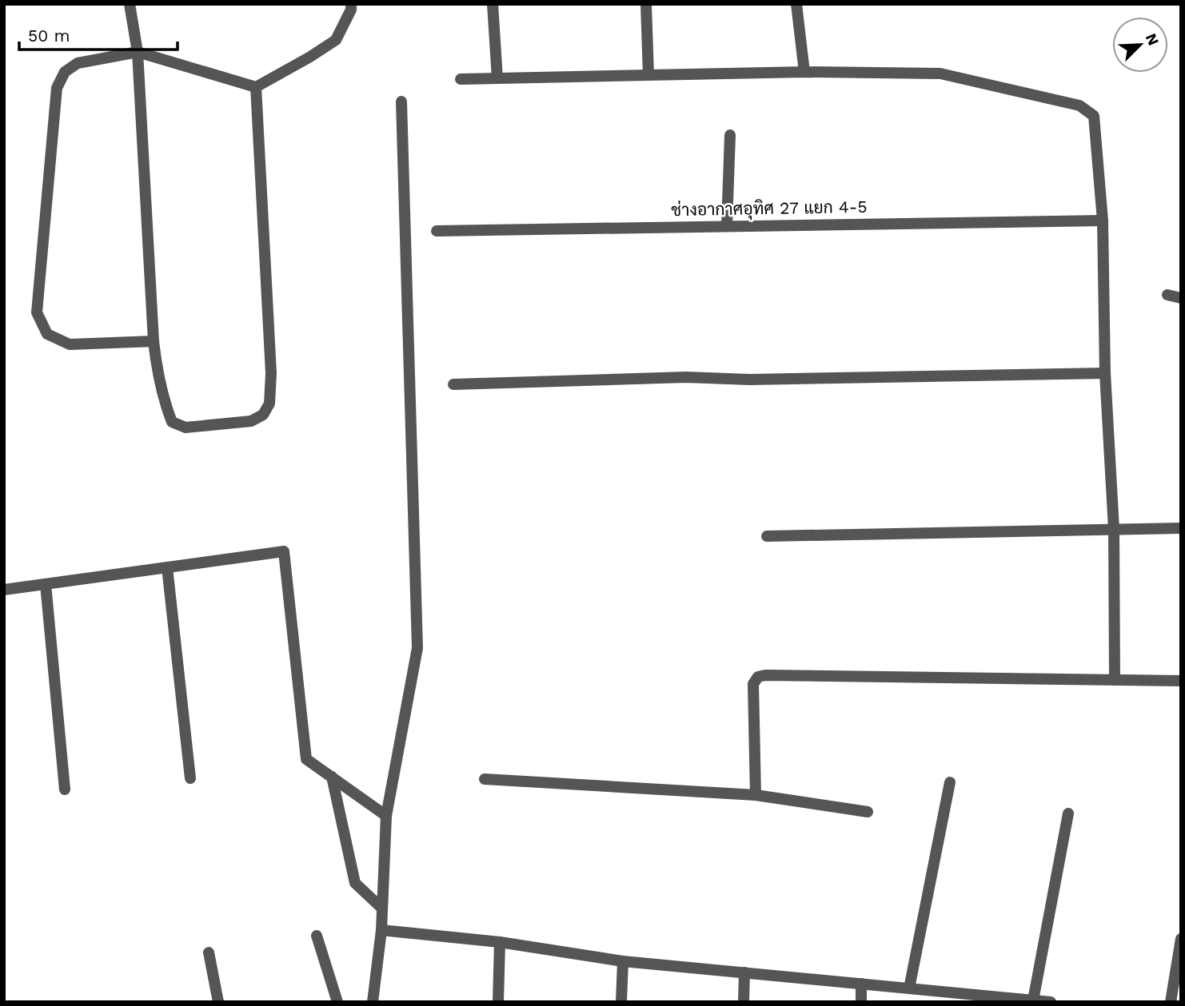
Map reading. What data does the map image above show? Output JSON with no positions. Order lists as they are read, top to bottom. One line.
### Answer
{"streets":{"street":["ช่างอากาศอุทิศ 27 แยก 4-5"]},"scale_bar":"50 m","north":"top right"}
